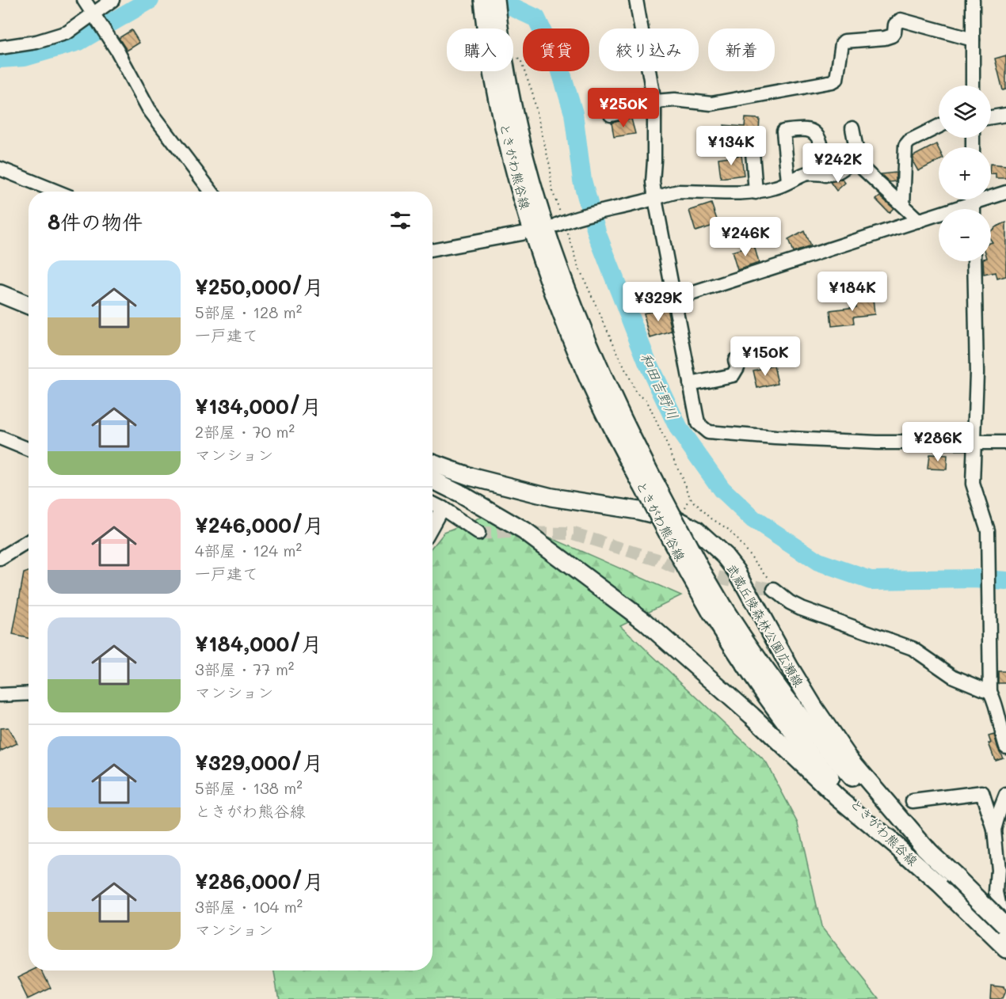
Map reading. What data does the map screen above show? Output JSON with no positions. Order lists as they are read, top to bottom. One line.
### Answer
{"streets":{"main road":["ときがわ熊谷線","武蔵丘陵森林公園広瀬線"]},"crossings":[["ときがわ熊谷線","武蔵丘陵森林公園広瀬線"]],"water":["和田吉野川"],"page":{"chip":["購入","賃貸","絞り込み","新着"],"map_buttons":["+","−"],"price":["¥250K","¥134K","¥242K","¥246K","¥184K","¥329K","¥150K","¥286K"],"heading":"8件の物件","list":[{"name":"¥250,000/月","note":"5部屋 · 128 m² · 一戸建て"},{"name":"¥134,000/月","note":"2部屋 · 70 m² · マンション"},{"name":"¥246,000/月","note":"4部屋 · 124 m² · 一戸建て"},{"name":"¥184,000/月","note":"3部屋 · 77 m² · マンション"},{"name":"¥329,000/月","note":"5部屋 · 138 m² · ときがわ熊谷線"},{"name":"¥286,000/月","note":"3部屋 · 104 m² · マンション"}]}}
